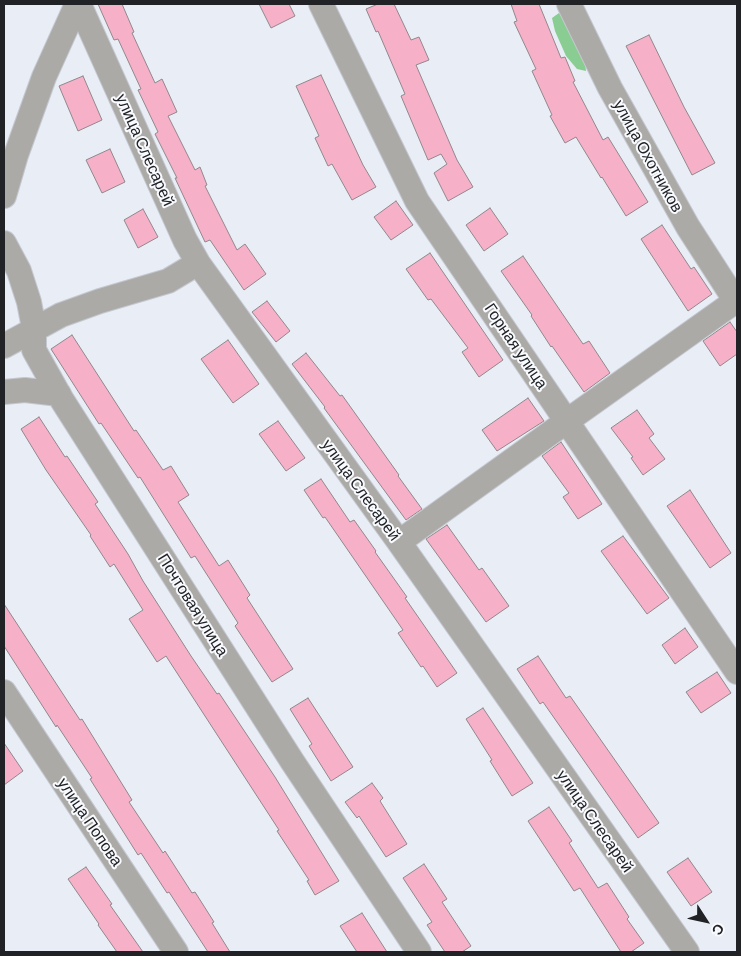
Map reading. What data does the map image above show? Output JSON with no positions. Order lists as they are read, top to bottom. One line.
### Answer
{"streets":{"street":["улица Слесарей","улица Охотников","Горная улица","Почтовая улица","улица Попова"]},"north":"bottom right"}
